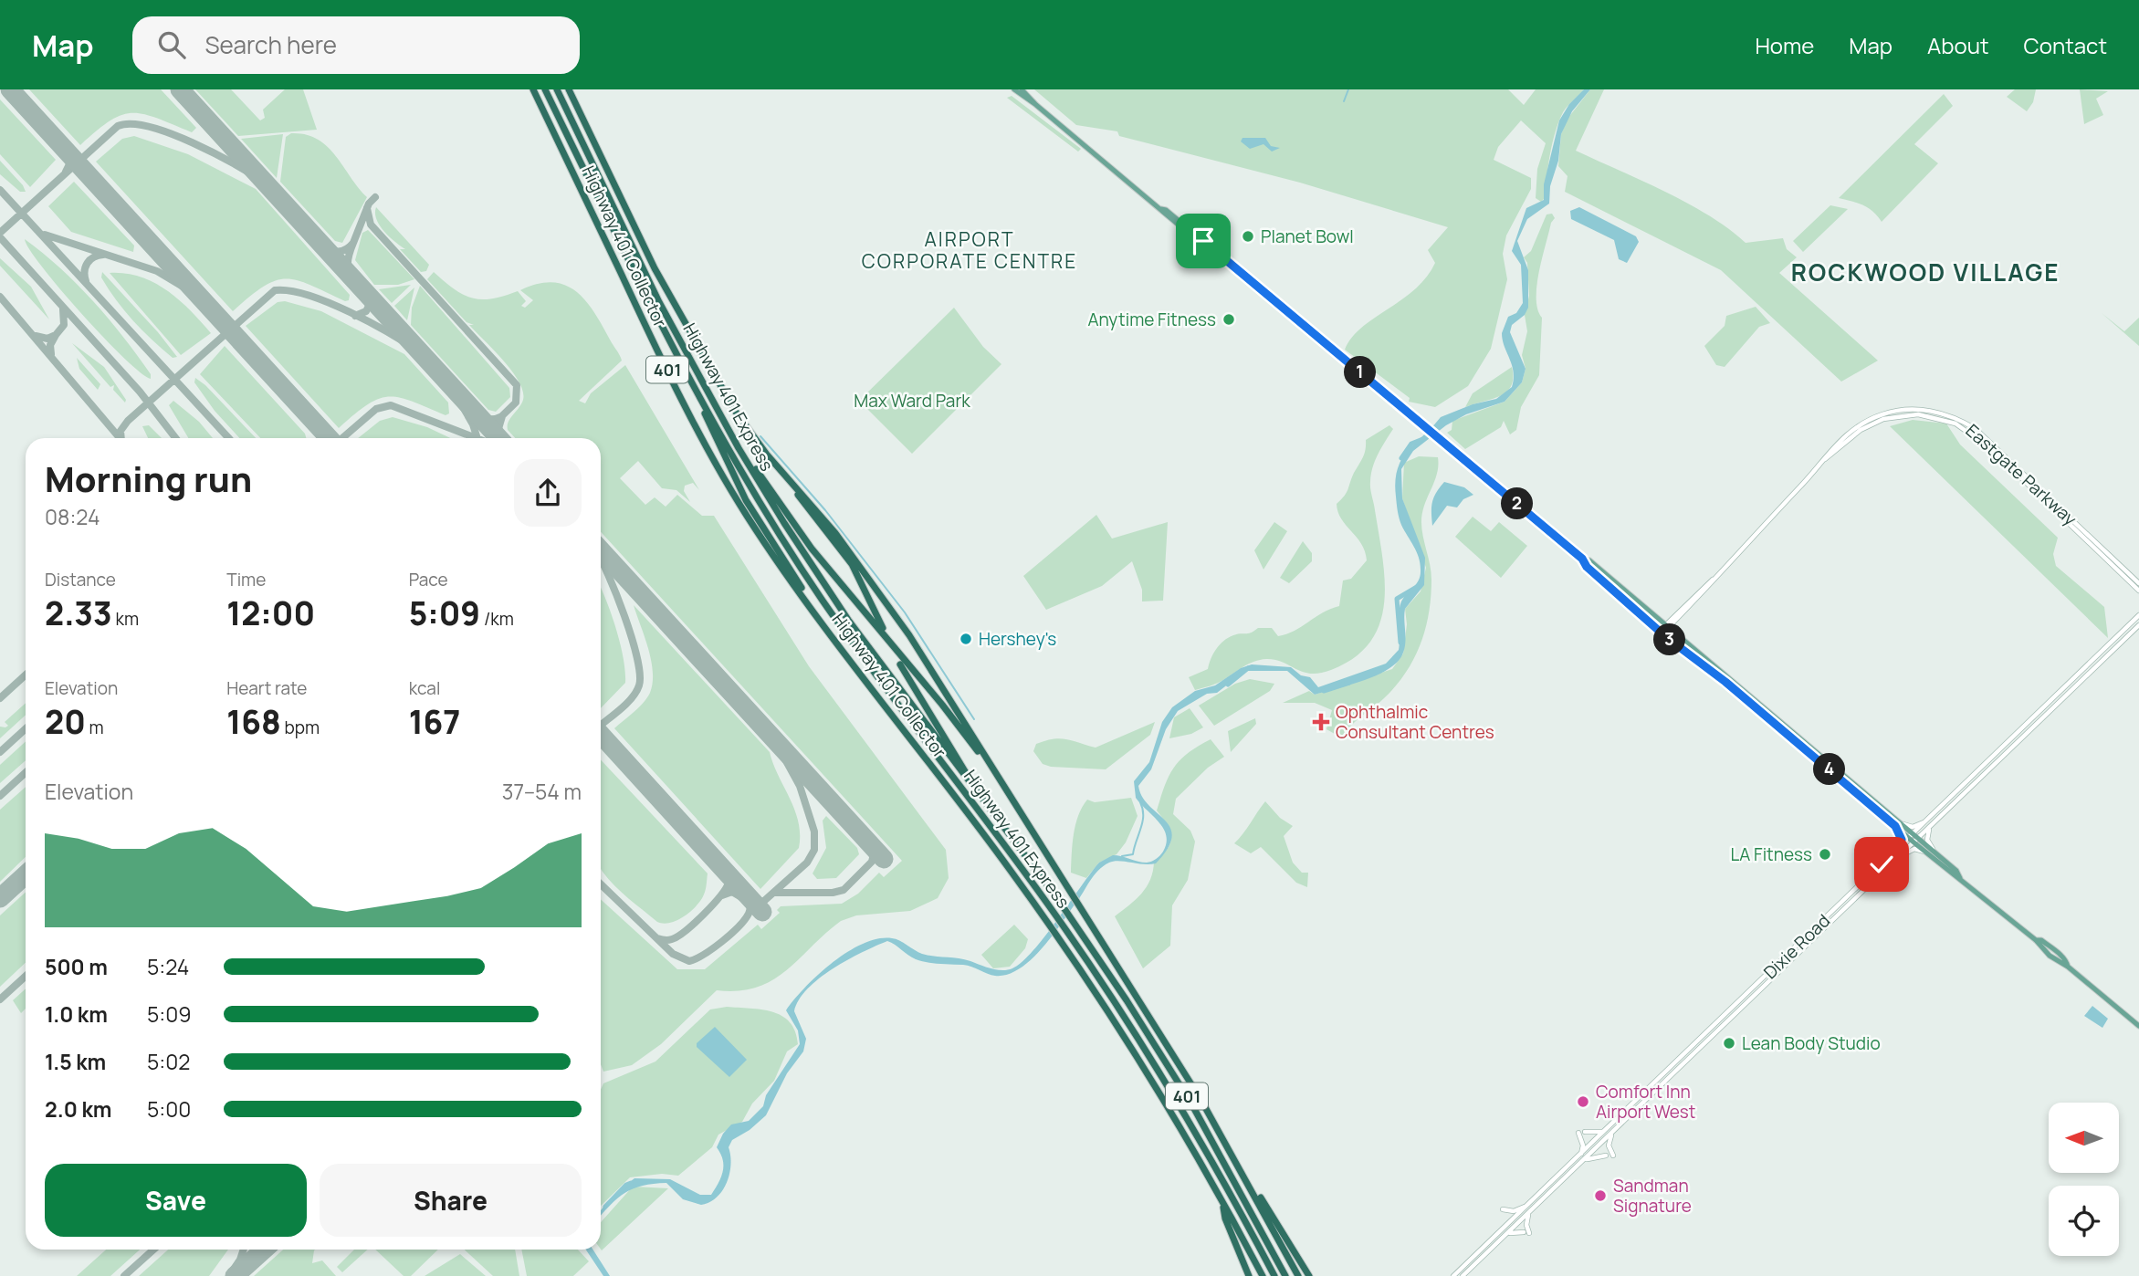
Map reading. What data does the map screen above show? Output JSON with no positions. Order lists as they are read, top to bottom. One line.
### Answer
{"streets":{"highway":["Highway 401 Collector","401","Highway 401 Express"],"main road":["Eastgate Parkway","Dixie Road"]},"districts":["AIRPORT CORPORATE CENTRE","ROCKWOOD VILLAGE"],"parks":["Max Ward Park"],"places":{"other":["Planet Bowl","Anytime Fitness","Hershey's","LA Fitness","Lean Body Studio","Comfort Inn Airport West","Sandman Signature"],"health":["Ophthalmic Consultant Centres"]},"north":"left","page":{"header":"Map","search":"Search here","nav":["Home","Map","About","Contact"],"pins":["1","2","3","4"],"heading":["Morning run","08:24"],"stats":[["Distance","2.33 km"],["Time","12:00"],["Pace","5:09 /km"],["Elevation","20 m"],["Heart rate","168 bpm"],["kcal","167"]],"chart":["Elevation","37–54 m"],"list":[{"name":"500 m","note":"5:24"},{"name":"1.0 km","note":"5:09"},{"name":"1.5 km","note":"5:02"},{"name":"2.0 km","note":"5:00"}],"buttons":["Save","Share"]}}
